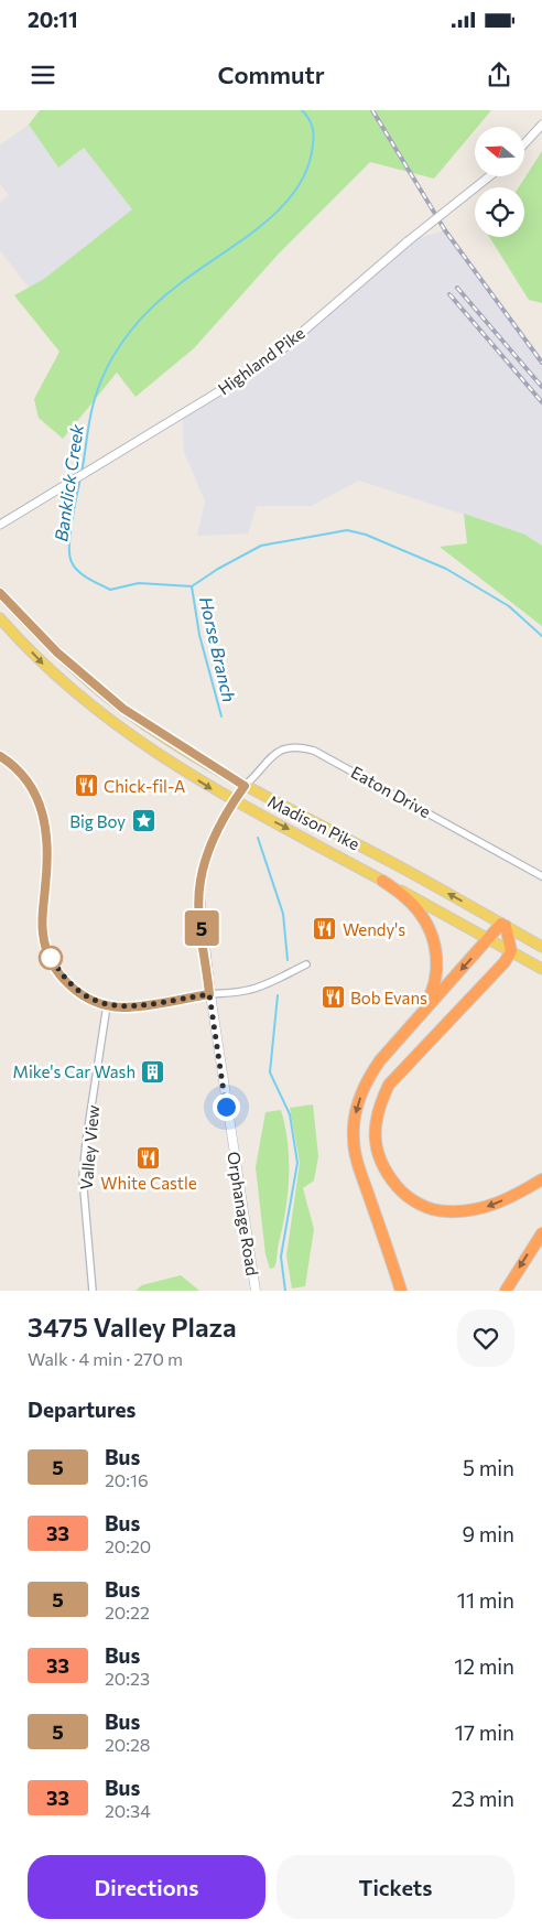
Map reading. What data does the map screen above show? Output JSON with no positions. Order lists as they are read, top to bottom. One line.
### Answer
{"streets":{"main road":["Madison Pike","Orphanage Road"],"street":["Highland Pike","Eaton Drive","Valley View"]},"crossings":[["Eaton Drive","Madison Pike"],["Eaton Drive","Orphanage Road"],["Madison Pike","Orphanage Road"]],"water":["Banklick Creek","Horse Branch"],"places":{"restaurant":["Chick-fil-A","Wendy's","Bob Evans","White Castle"],"place":["Big Boy"],"building":["Mike's Car Wash"]},"lines":["bus line 5"],"north":"left","page":{"status":"20:11","header":"Commutr","on_map":"5","heading":[["3475 Valley Plaza","Walk · 4 min · 270 m"],"Departures"],"list":[{"mark":"5","name":"Bus","note":"20:16","value":"5 min"},{"mark":"33","name":"Bus","note":"20:20","value":"9 min"},{"mark":"5","name":"Bus","note":"20:22","value":"11 min"},{"mark":"33","name":"Bus","note":"20:23","value":"12 min"},{"mark":"5","name":"Bus","note":"20:28","value":"17 min"},{"mark":"33","name":"Bus","note":"20:34","value":"23 min"}],"buttons":["Directions","Tickets"]}}
